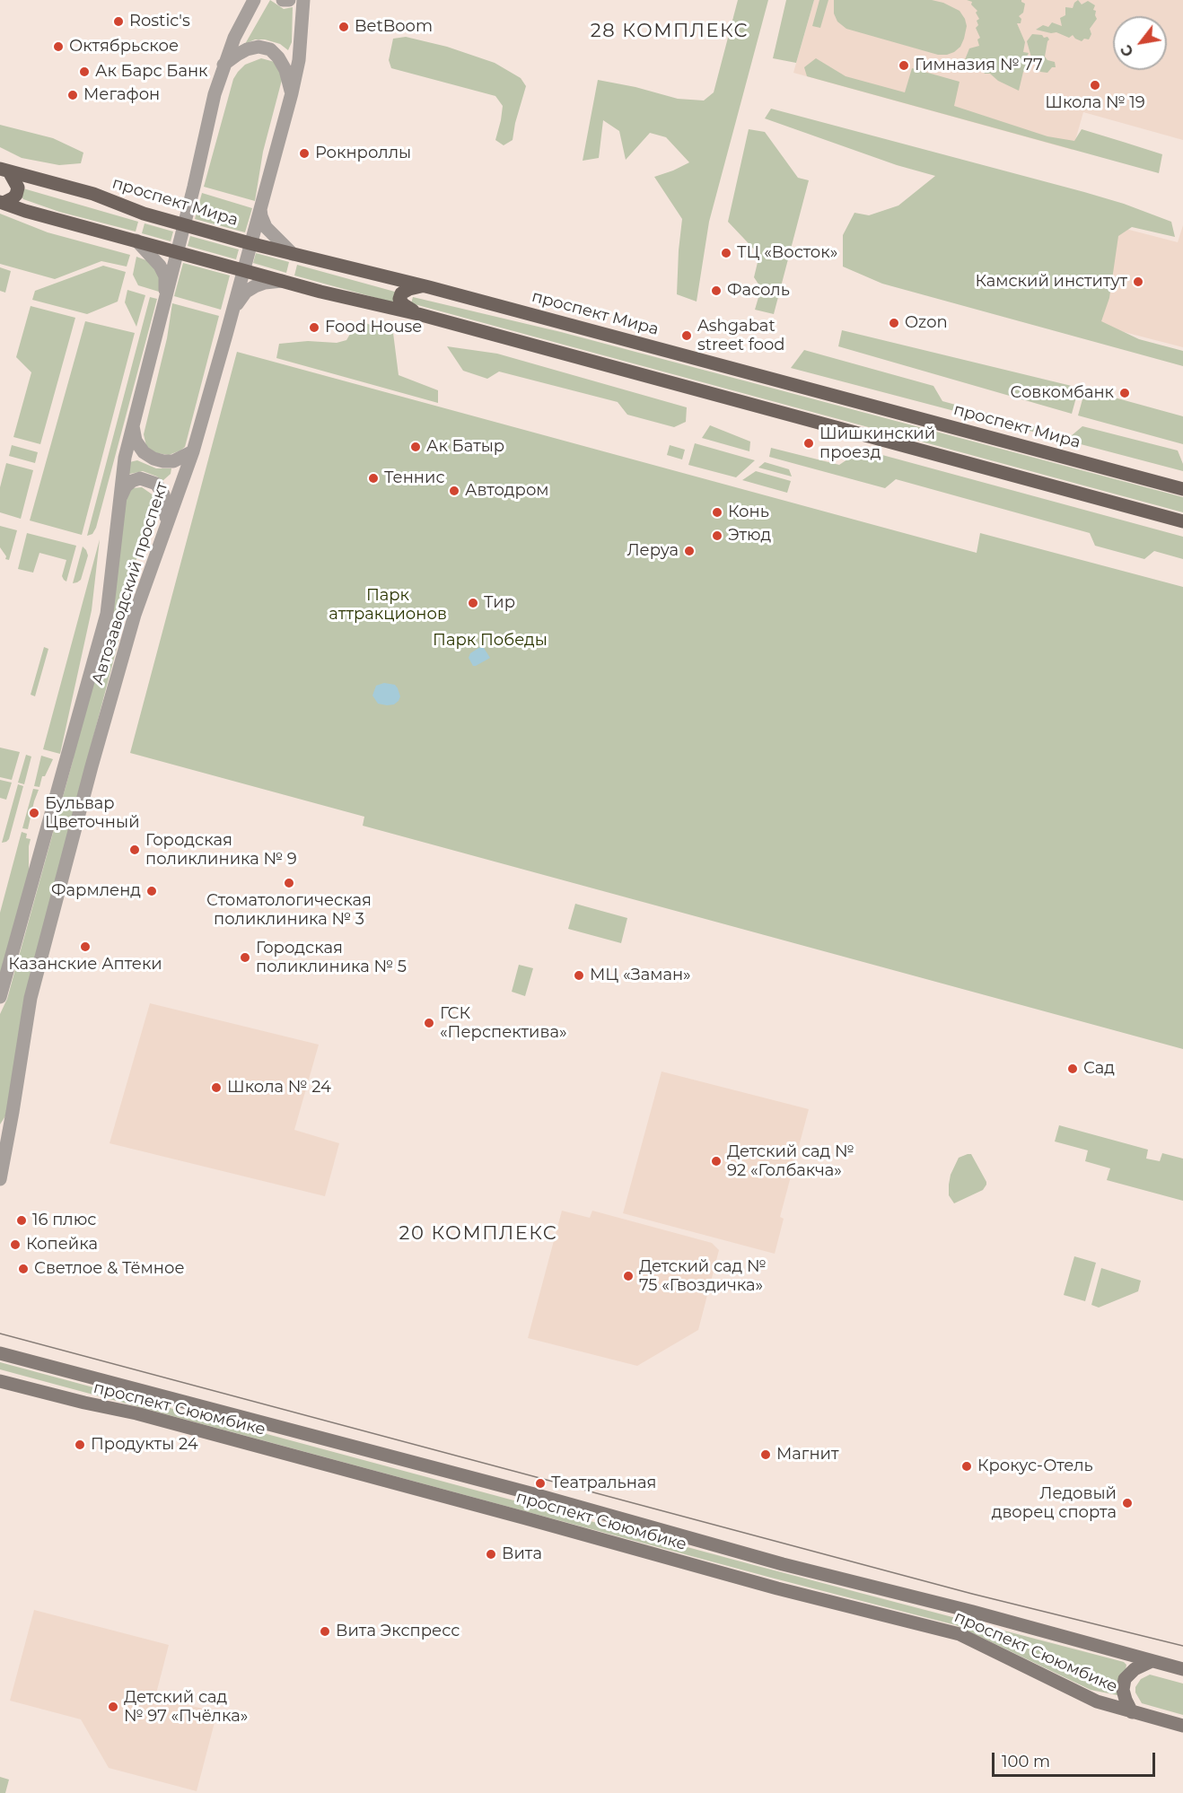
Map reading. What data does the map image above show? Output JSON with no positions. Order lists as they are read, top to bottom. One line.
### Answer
{"streets":{"main road":["проспект Мира","проспект Сююмбике"],"street":["Автозаводский проспект"]},"crossings":[["проспект Мира","Автозаводский проспект"]],"districts":["28 КОМПЛЕКС","20 КОМПЛЕКС"],"parks":["Парк аттракционов","Парк Победы"],"places":["Rostic's","BetBoom","Октябрьское","Гимназия № 77","Ак Барс Банк","Школа № 19","Мегафон","Рокнроллы","ТЦ «Восток»","Камский институт","Фасоль","Ozon","Food House","Ashgabat street food","Совкомбанк","Шишкинский проезд","Ак Батыр","Теннис","Автодром","Конь","Этюд","Леруа","Тир","Бульвар Цветочный","Городская поликлиника № 9","Стоматологическая поликлиника № 3","Фармленд","Казанские Аптеки","Городская поликлиника № 5","МЦ «Заман»","ГСК «Перспектива»","Сад","Школа № 24","Детский сад № 92 «Голбакча»","16 плюс","Копейка","Светлое & Тёмное","Детский сад № 75 «Гвоздичка»","Продукты 24","Магнит","Крокус-Отель","Театральная","Ледовый дворец спорта","Вита","Вита Экспресс","Детский сад № 97 «Пчёлка»"],"scale_bar":"100 m","north":"bottom left"}
